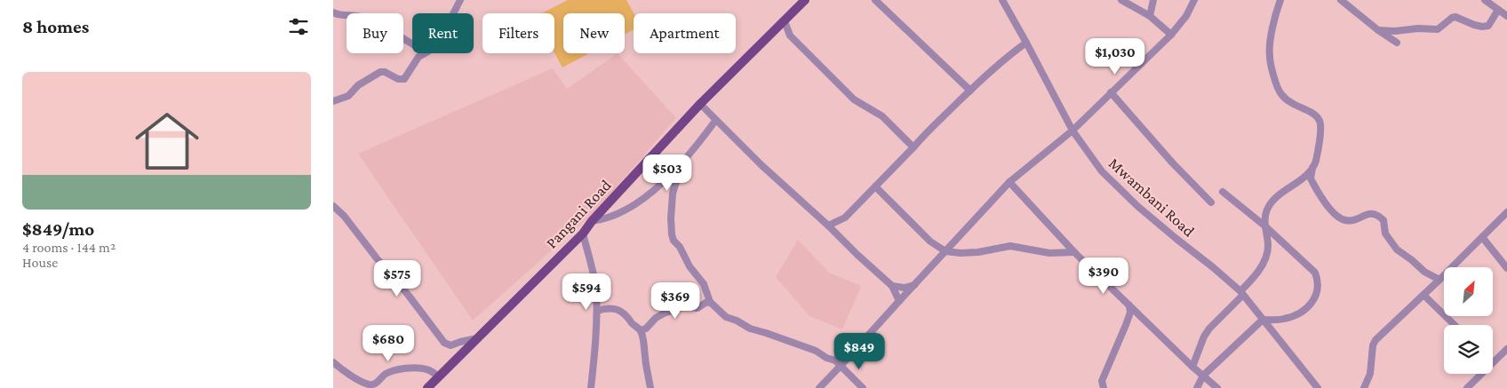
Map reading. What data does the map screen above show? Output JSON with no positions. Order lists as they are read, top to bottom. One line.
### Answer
{"streets":{"main road":["Pangani Road"],"street":["Mwambani Road"]},"north":"top right","page":{"heading":"8 homes","chip":["Buy","Rent","Filters","New","Apartment"],"price":["$1,030","$503","$390","$575","$594","$369","$680","$849"],"list":[{"name":"$849/mo","note":"4 rooms · 144 m² · House"}]}}
